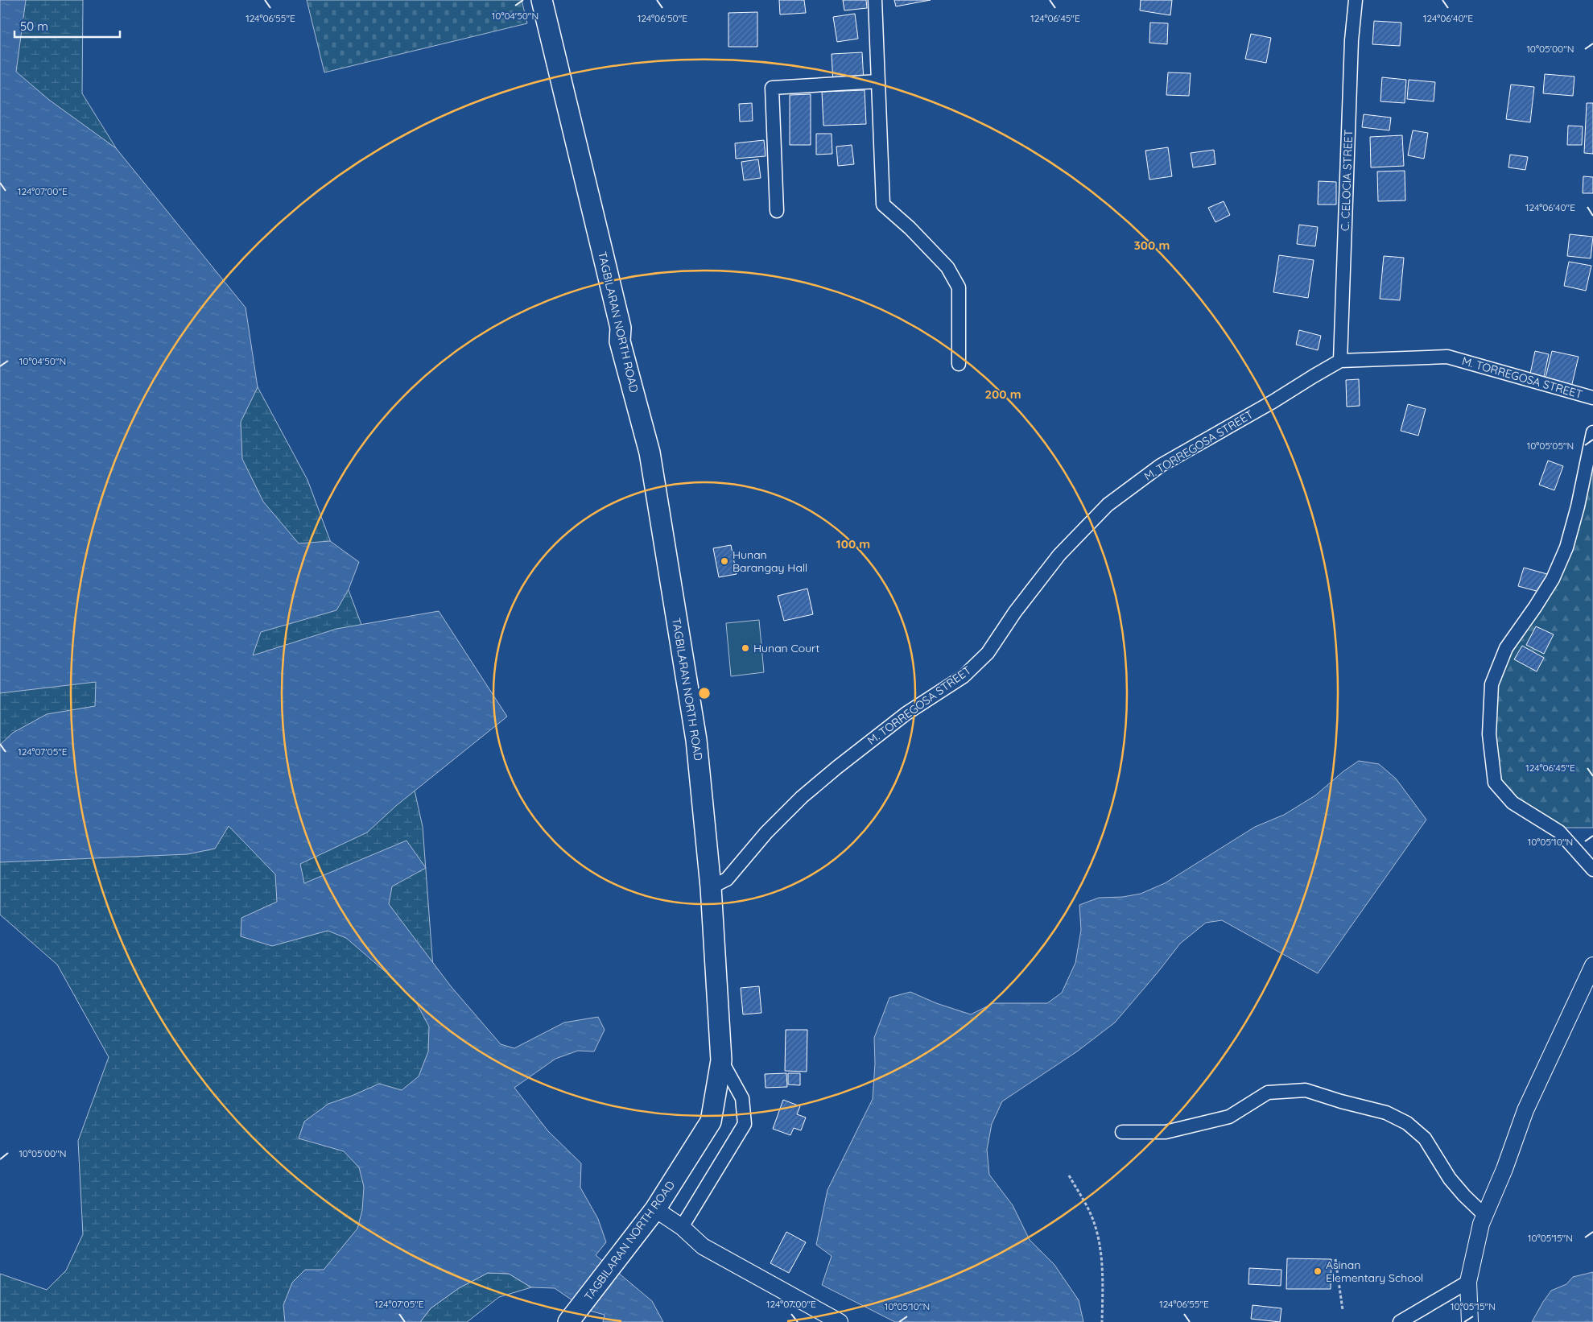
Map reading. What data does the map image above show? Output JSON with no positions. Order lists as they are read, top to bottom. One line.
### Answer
{"streets":{"main road":["TAGBILARAN NORTH ROAD"],"street":["C. CELOCIA STREET","M. TORREGOSA STREET"]},"crossings":[["C. CELOCIA STREET","M. TORREGOSA STREET"],["TAGBILARAN NORTH ROAD","M. TORREGOSA STREET"]],"places":["Hunan Barangay Hall","Hunan Court","Asinan Elementary School"],"scale_bar":"50 m","coordinates":["10°04'50\"N","124°06'55\"E","124°06'50\"E","124°06'45\"E","124°06'40\"E","10°05'00\"N","124°07'00\"E","10°05'05\"N","124°07'05\"E","10°05'10\"N","10°05'15\"N"],"rings":["300 m","200 m","100 m"]}
